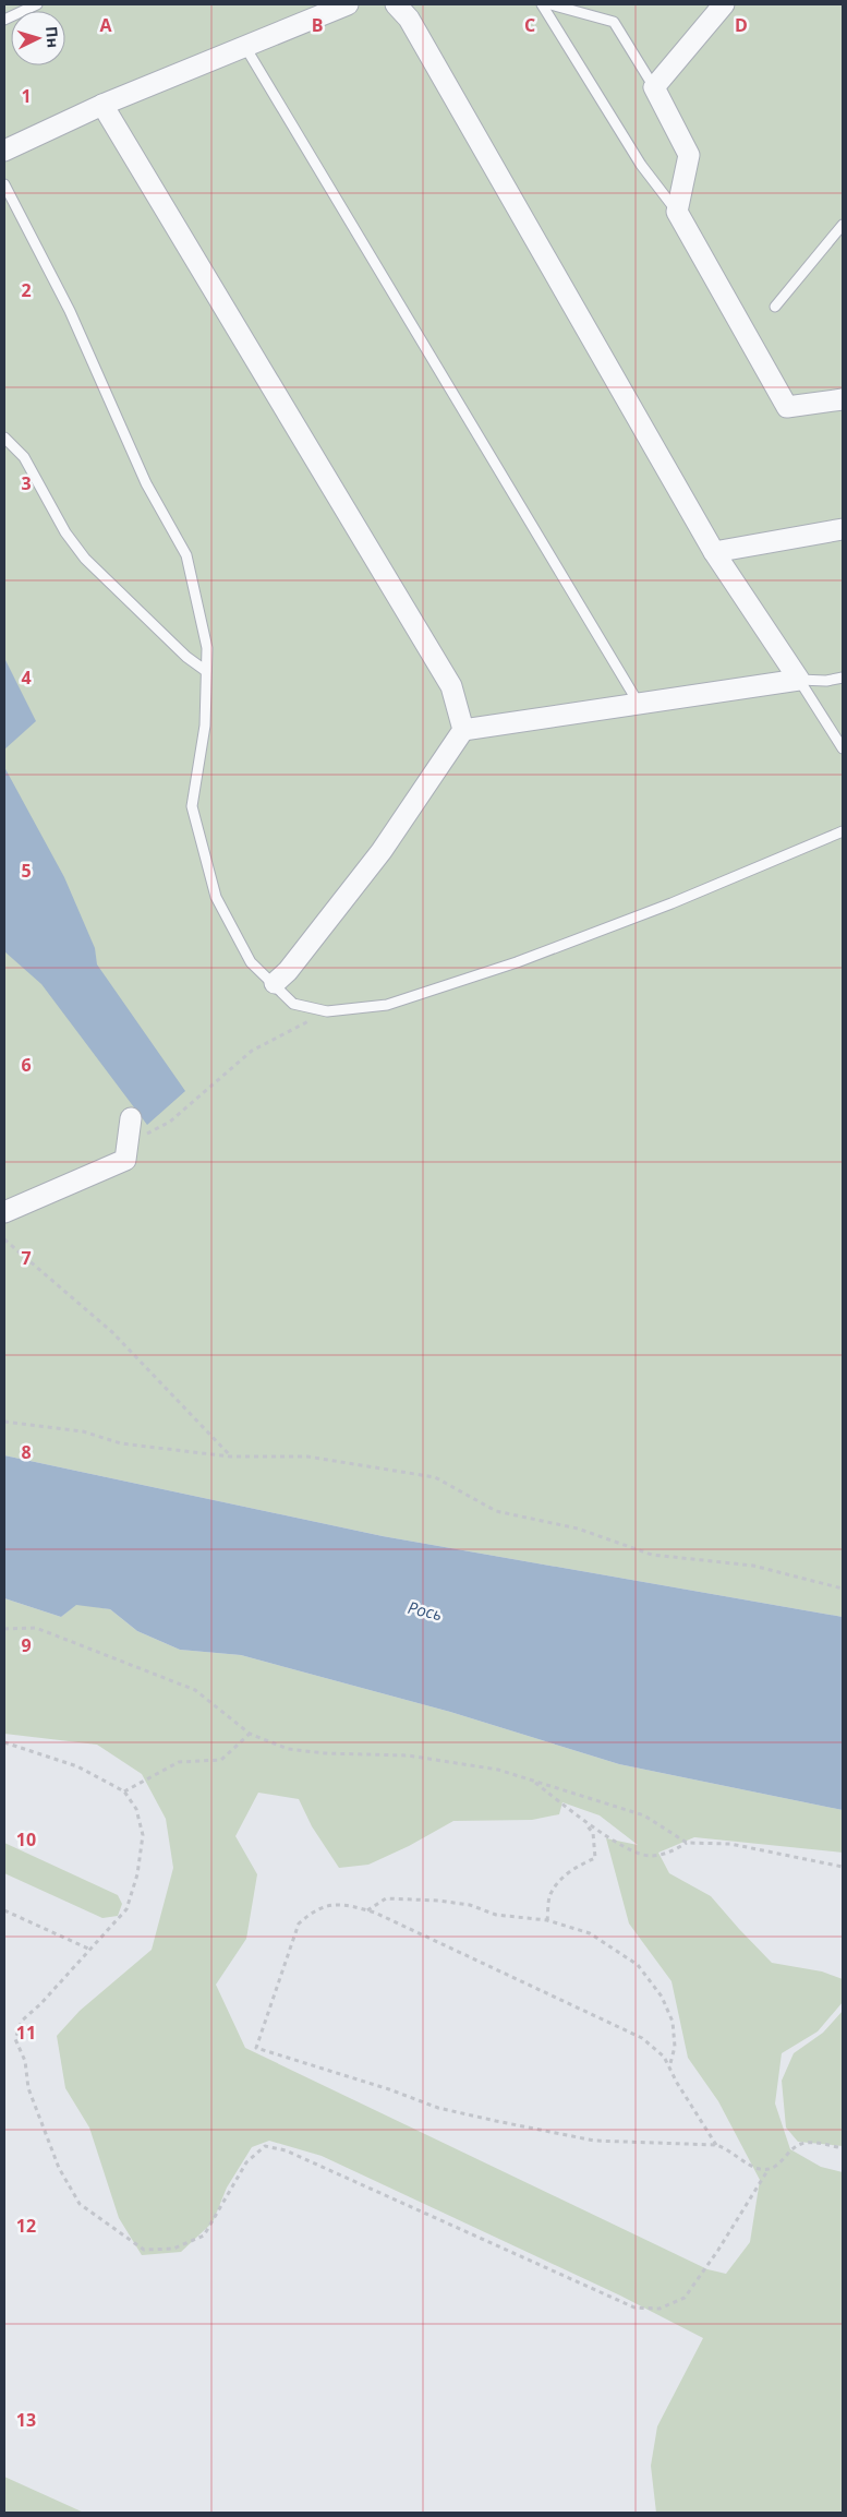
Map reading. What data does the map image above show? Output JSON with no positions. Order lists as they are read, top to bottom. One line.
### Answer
{"water":["Рось"],"north":"right","grid":{"columns":["A","B","C","D"],"rows":["1","2","3","4","5","6","7","8","9","10","11","12","13"]}}
